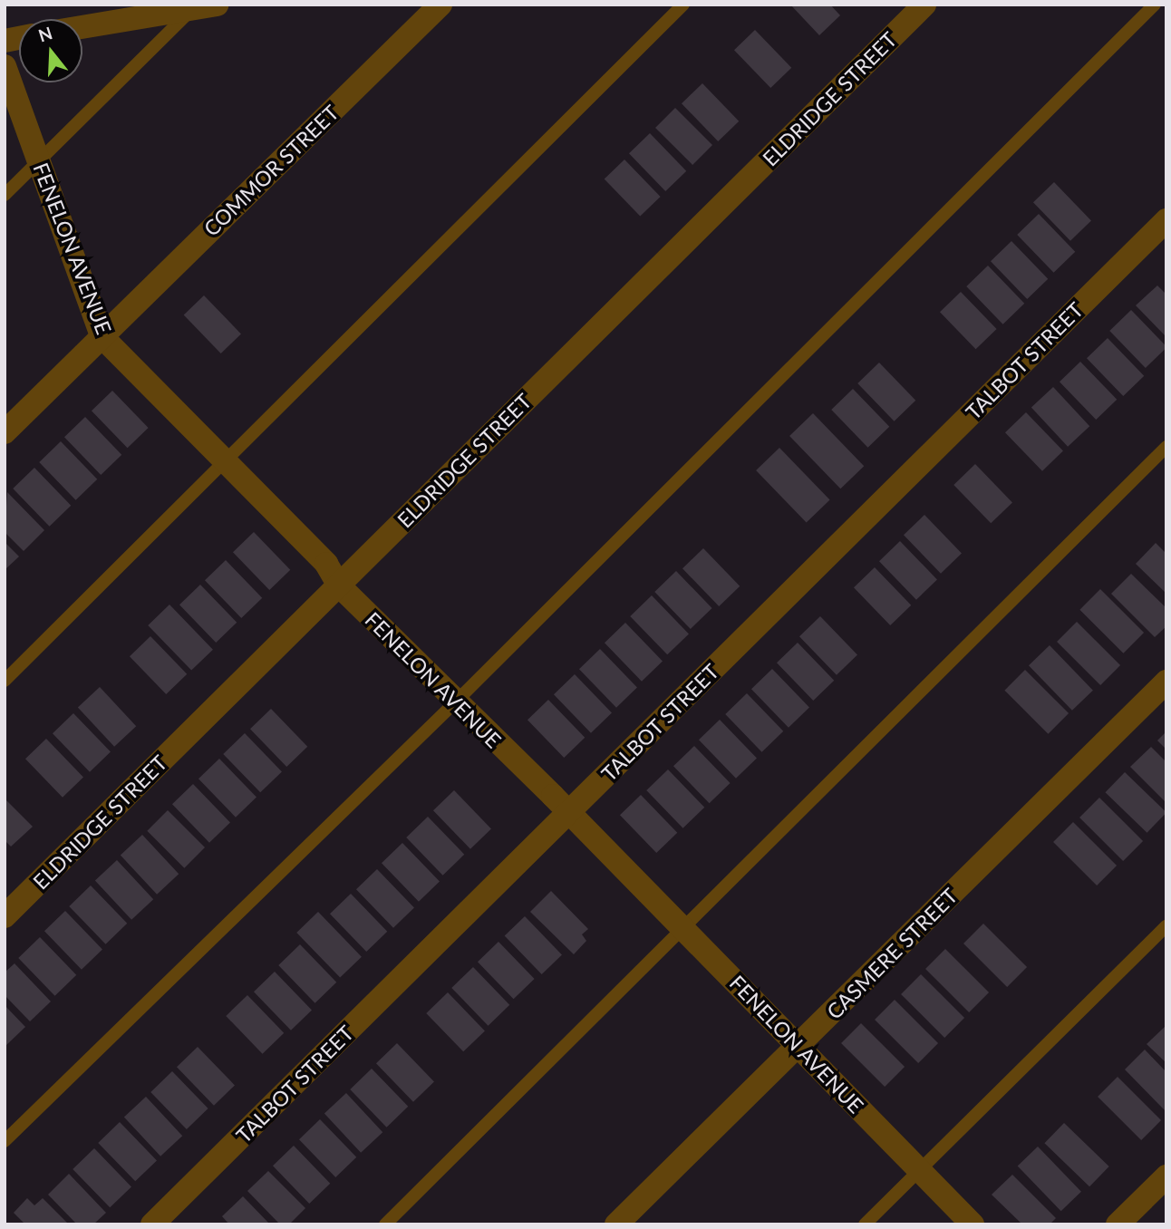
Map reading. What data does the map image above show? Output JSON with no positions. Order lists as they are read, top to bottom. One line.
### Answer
{"streets":{"street":["ELDRIDGE STREET","COMMOR STREET","FENELON AVENUE","TALBOT STREET","CASMERE STREET"]},"crossings":[["ELDRIDGE STREET","FENELON AVENUE"],["COMMOR STREET","FENELON AVENUE"],["FENELON AVENUE","TALBOT STREET"],["FENELON AVENUE","CASMERE STREET"]],"north":"top"}
